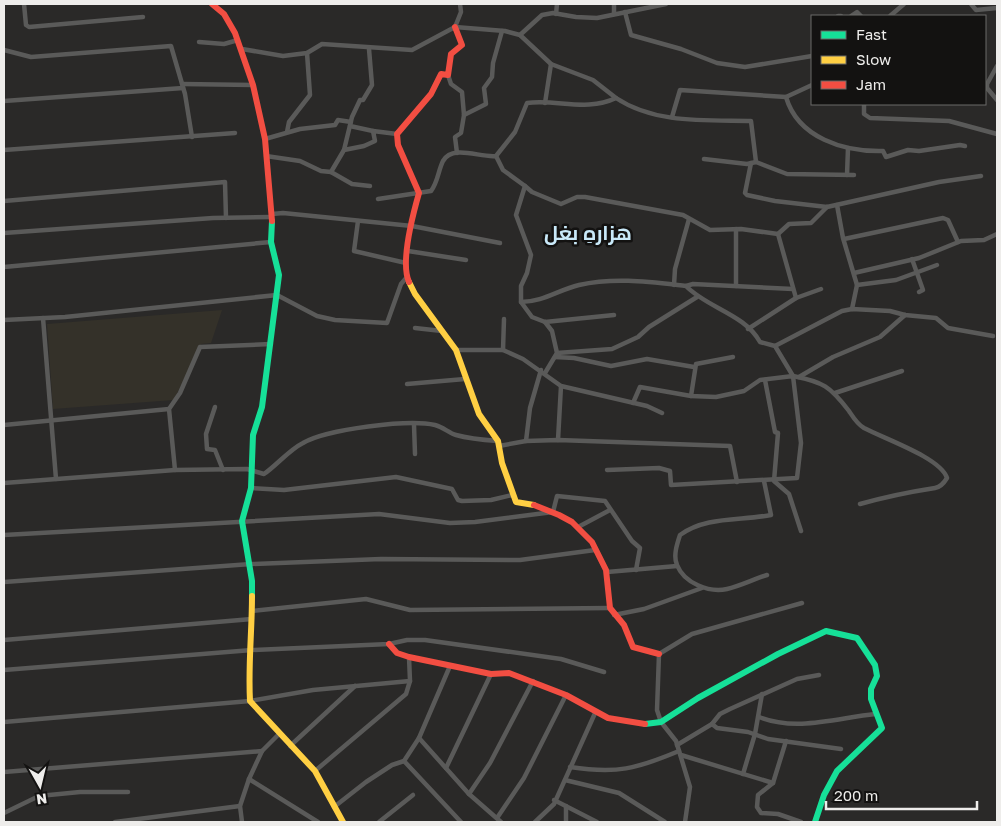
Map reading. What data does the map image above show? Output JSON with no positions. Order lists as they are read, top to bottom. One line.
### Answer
{"districts":["هزارهِ بغل"],"legend":["Fast","Slow","Jam"],"scale_bar":"200 m","north":"bottom"}
